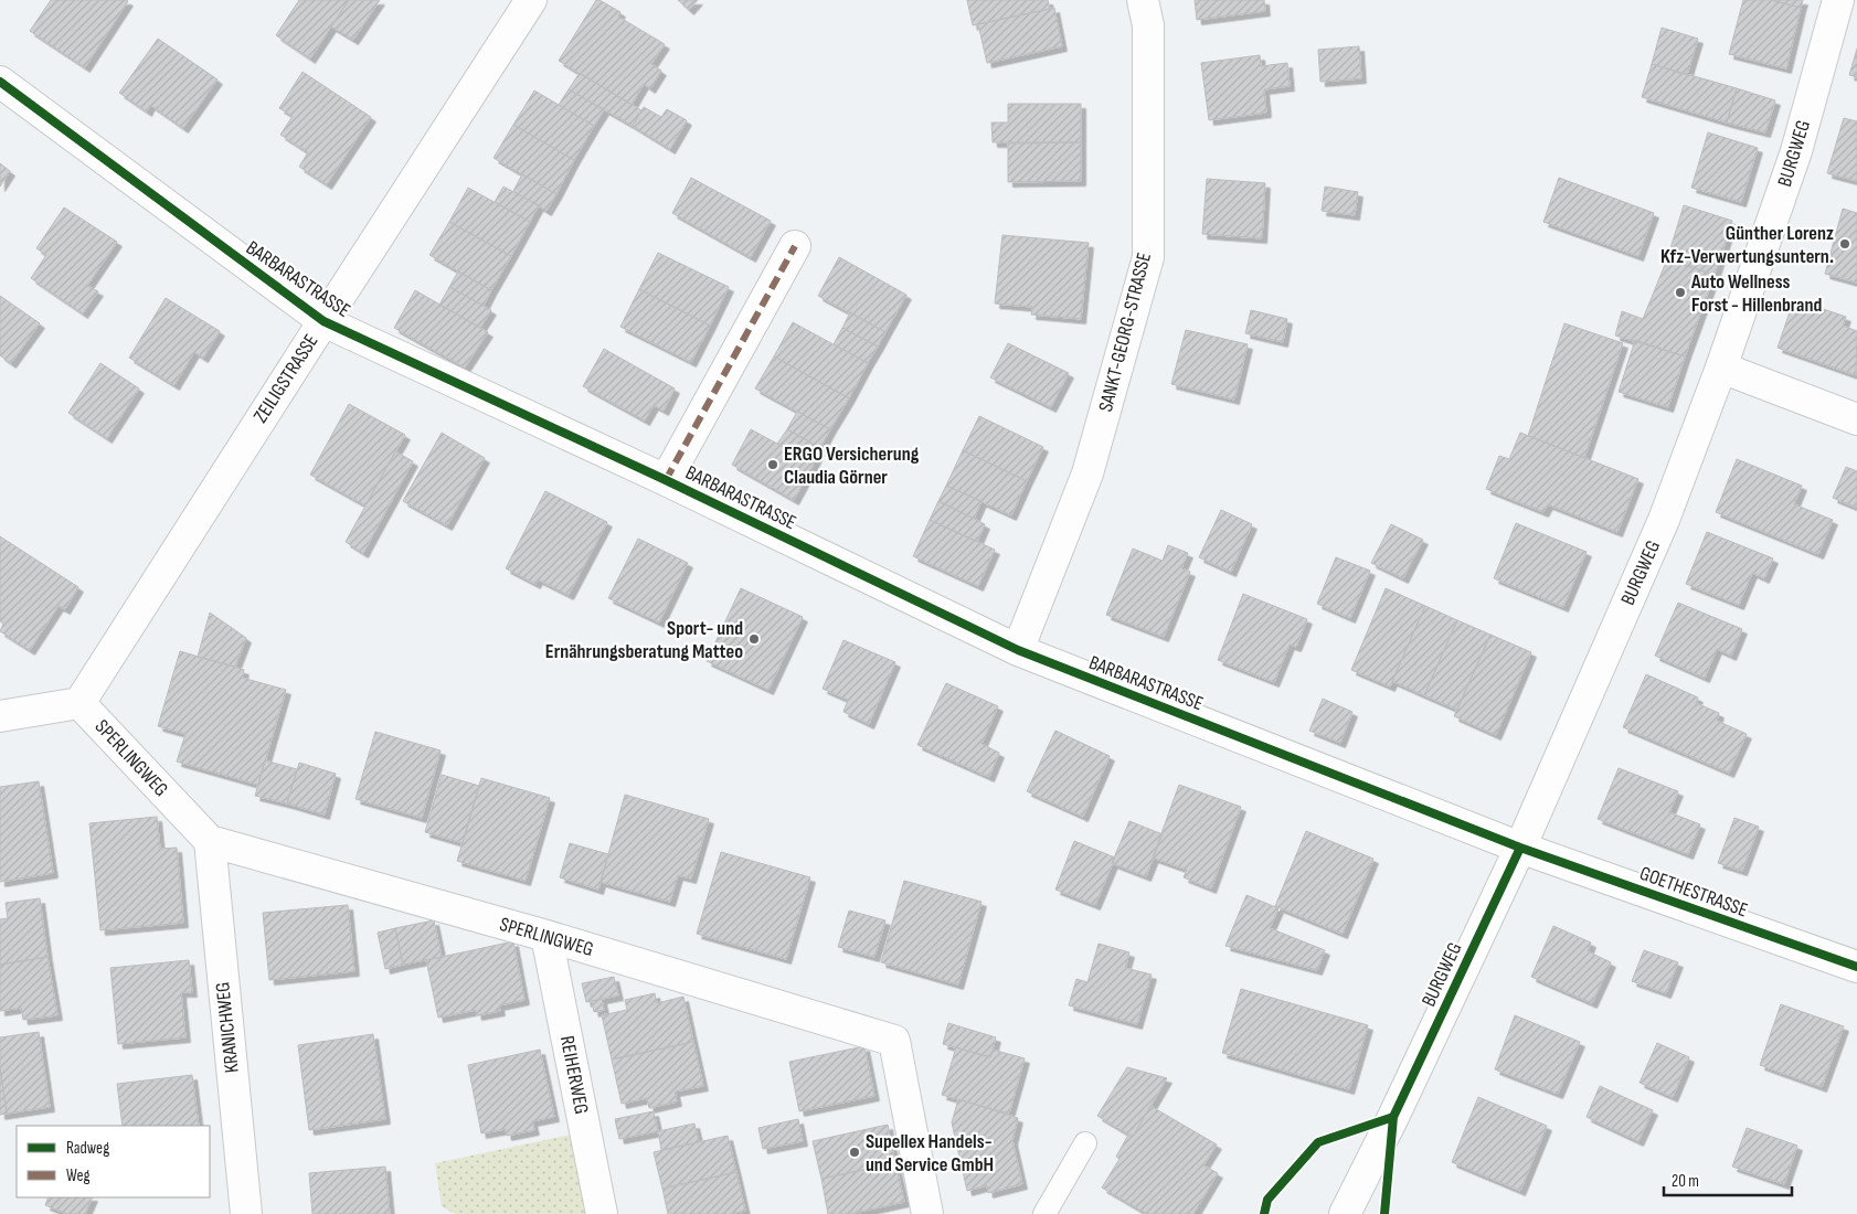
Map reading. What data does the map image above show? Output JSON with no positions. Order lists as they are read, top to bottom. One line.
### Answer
{"streets":{"street":["BURGWEG","BARBARASTRASSE","SANKT-GEORG-STRASSE","ZEILIGSTRASSE","SPERLINGWEG","GOETHESTRASSE","KRANICHWEG","REIHERWEG"]},"crossings":[["BURGWEG","BARBARASTRASSE"],["BURGWEG","GOETHESTRASSE"],["BARBARASTRASSE","SANKT-GEORG-STRASSE"],["BARBARASTRASSE","ZEILIGSTRASSE"],["BARBARASTRASSE","GOETHESTRASSE"],["ZEILIGSTRASSE","SPERLINGWEG"],["SPERLINGWEG","KRANICHWEG"],["SPERLINGWEG","REIHERWEG"]],"places":["Günther Lorenz Kfz-Verwertungsuntern.","Auto Wellness Forst - Hillenbrand","ERGO Versicherung Claudia Görner","Sport- und Ernährungsberatung Matteo","Supellex Handels- und Service GmbH"],"legend":["Radweg","Weg"],"scale_bar":"20 m"}
